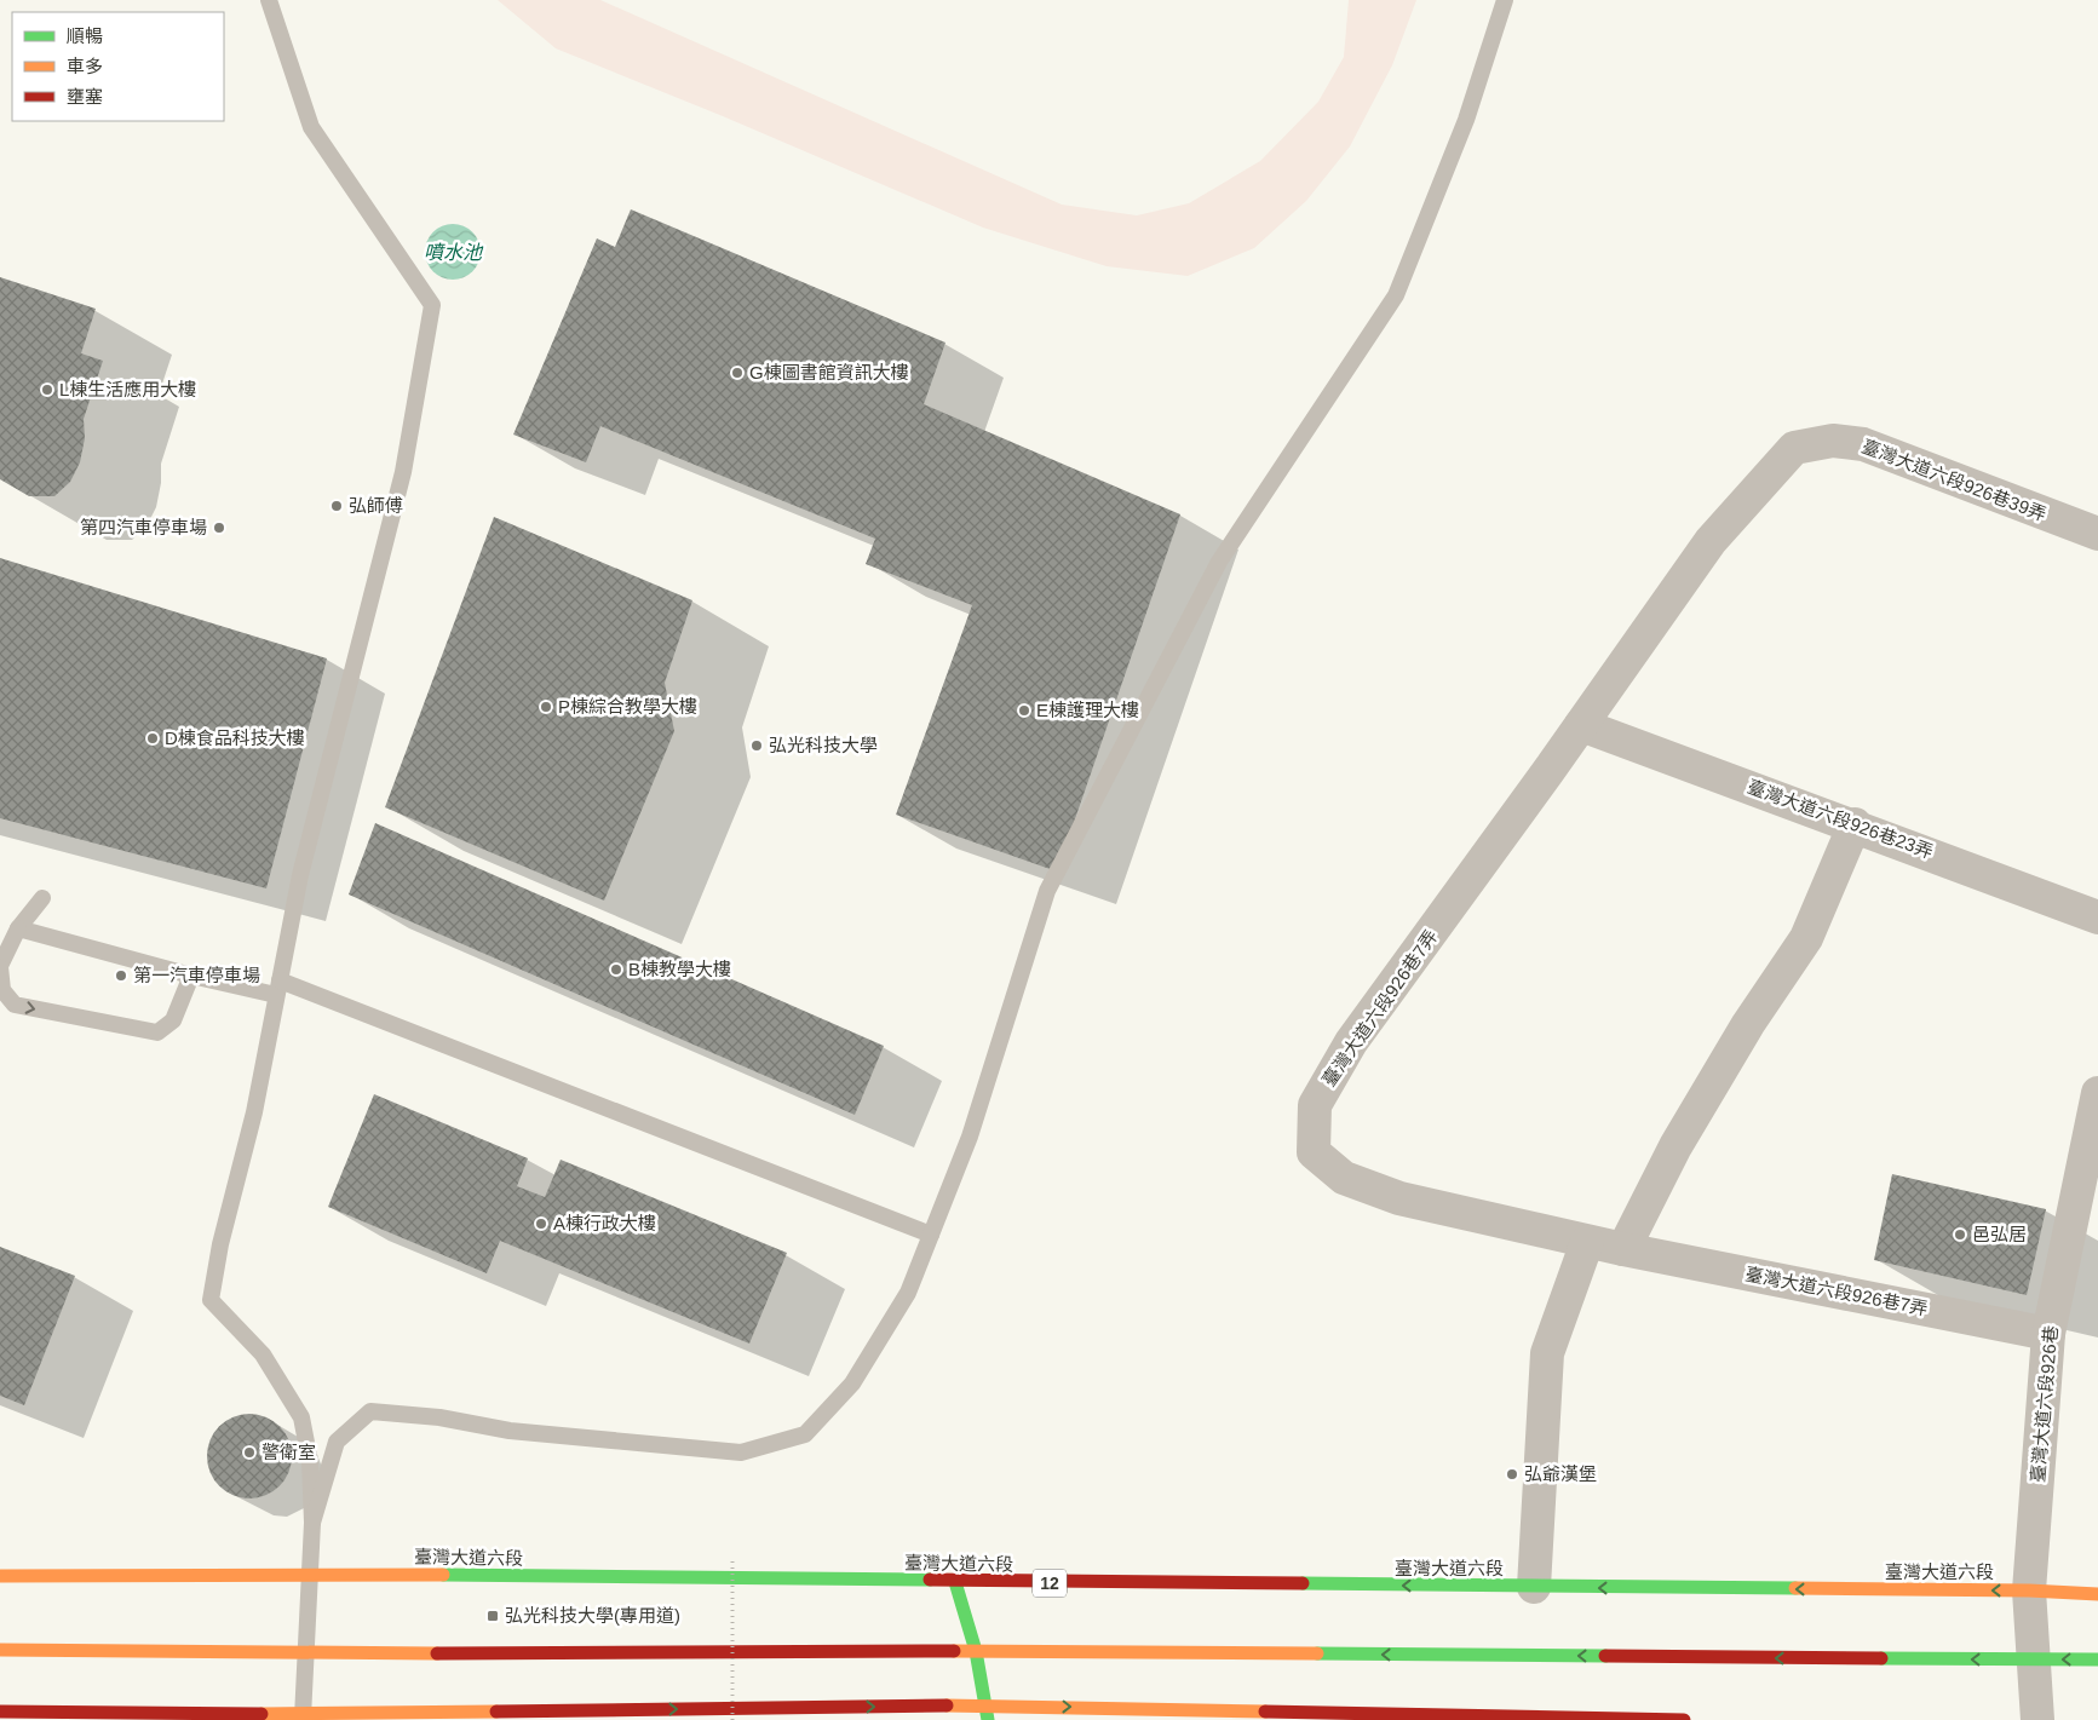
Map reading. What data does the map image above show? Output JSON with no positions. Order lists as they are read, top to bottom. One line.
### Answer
{"streets":{"main road":["臺灣大道六段","12"],"street":["臺灣大道六段926巷39弄","臺灣大道六段926巷23弄","臺灣大道六段926巷7弄","臺灣大道六段926巷"]},"crossings":[["臺灣大道六段926巷39弄","臺灣大道六段926巷23弄"],["臺灣大道六段926巷39弄","臺灣大道六段926巷7弄"],["臺灣大道六段926巷23弄","臺灣大道六段926巷7弄"],["臺灣大道六段926巷7弄","臺灣大道六段926巷"],["臺灣大道六段926巷","臺灣大道六段"]],"water":["噴水池"],"places":{"other":["G棟圖書館資訊大樓","L棟生活應用大樓","弘師傅","第四汽車停車場","P棟綜合教學大樓","E棟護理大樓","D棟食品科技大樓","弘光科技大學","B棟教學大樓","第一汽車停車場","A棟行政大樓","邑弘居","警衛室","弘爺漢堡"],"transit":["弘光科技大學(專用道)"]},"legend":["順暢","車多","壅塞"]}
